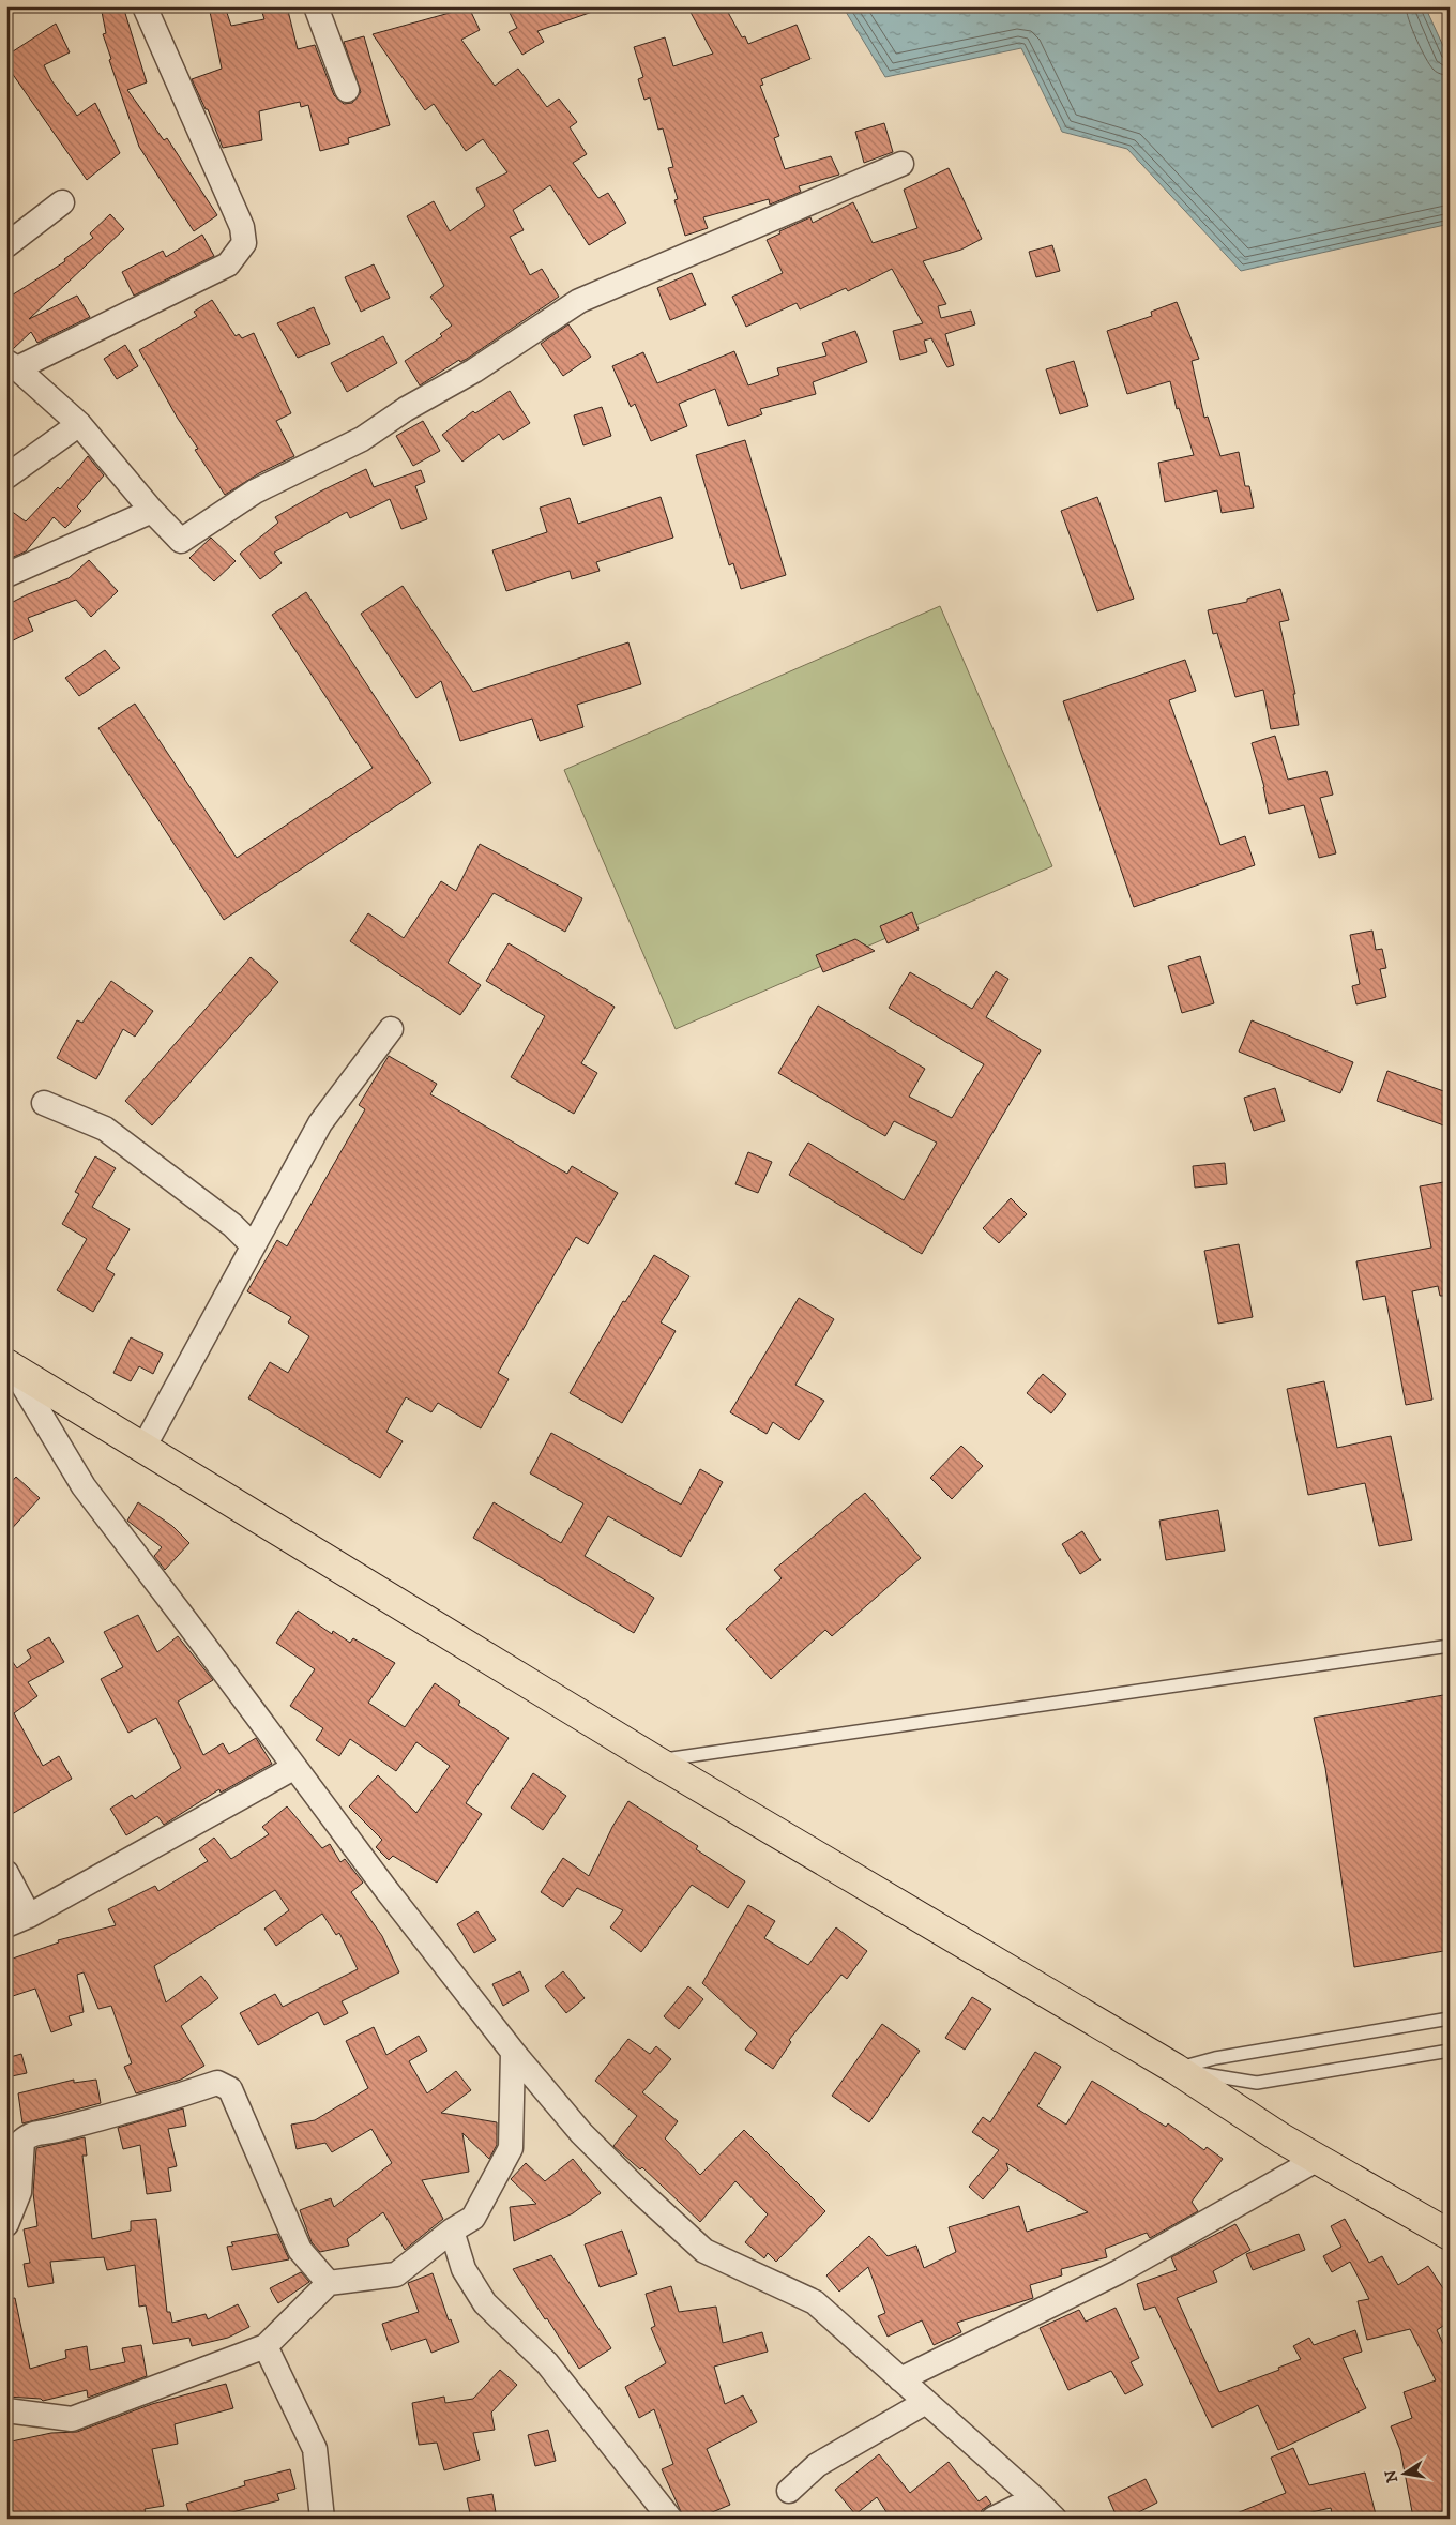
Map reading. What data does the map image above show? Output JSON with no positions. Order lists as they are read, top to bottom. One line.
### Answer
{"north":"left"}
